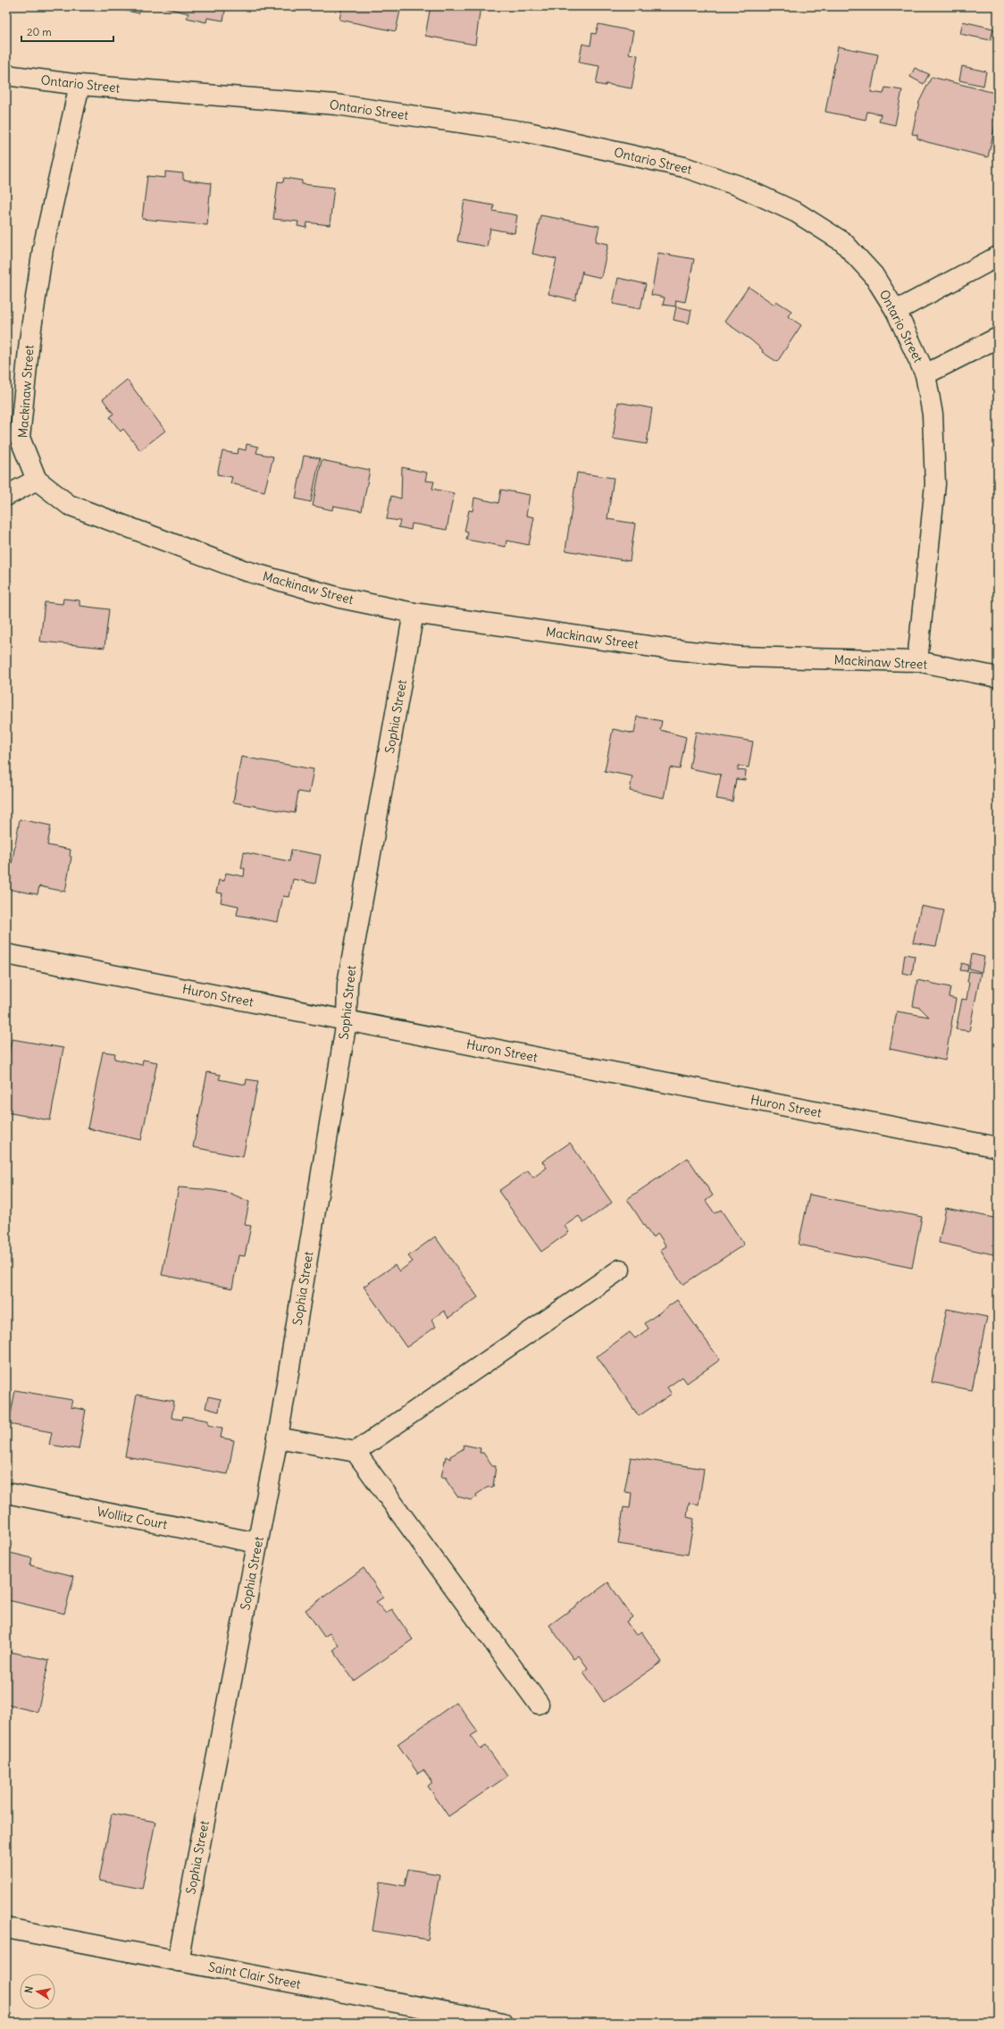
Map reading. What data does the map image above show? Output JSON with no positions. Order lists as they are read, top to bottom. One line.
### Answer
{"streets":{"street":["Ontario Street","Mackinaw Street","Sophia Street","Huron Street","Wollitz Court","Saint Clair Street"]},"crossings":[["Ontario Street","Mackinaw Street"],["Mackinaw Street","Sophia Street"],["Sophia Street","Huron Street"],["Sophia Street","Wollitz Court"],["Sophia Street","Saint Clair Street"]],"scale_bar":"20 m","north":"left"}
